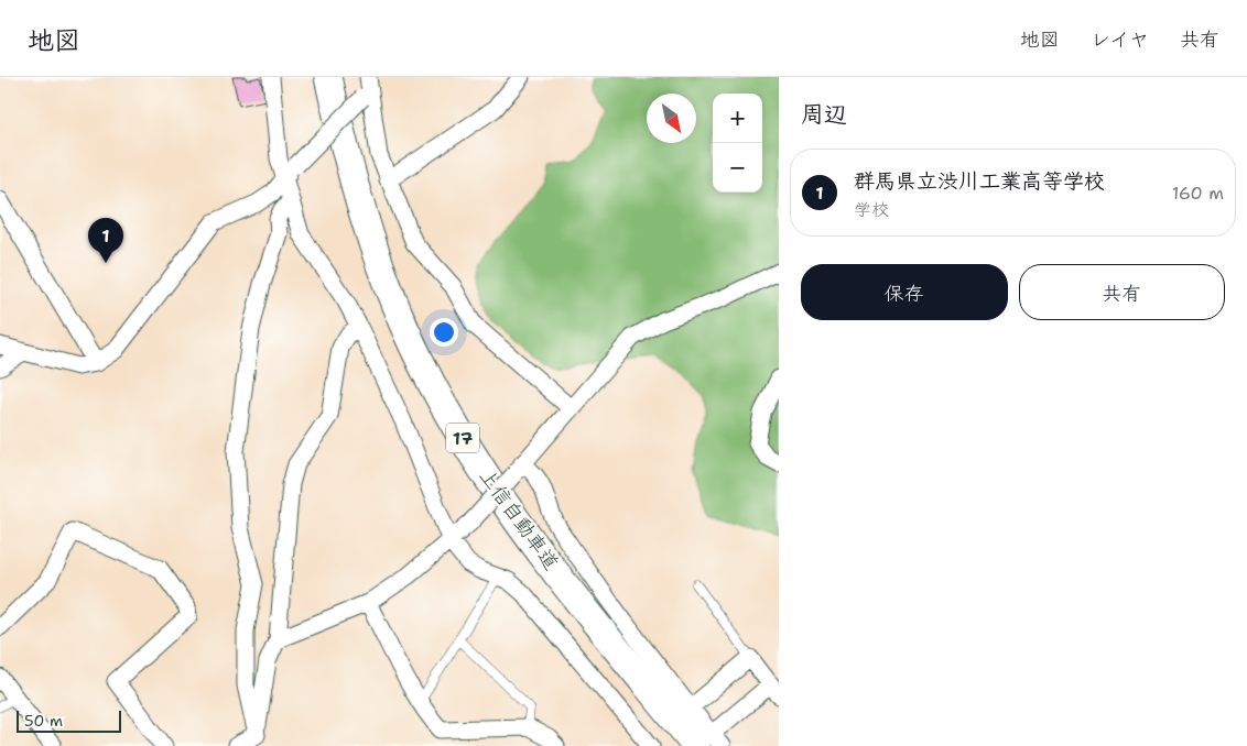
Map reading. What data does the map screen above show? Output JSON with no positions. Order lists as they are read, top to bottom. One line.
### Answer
{"streets":{"highway":["17","上信自動車道"]},"scale_bar":"50 m","north":"bottom right","page":{"header":"地図","nav":["地図","レイヤ","共有"],"heading":"周辺","map_buttons":["+","−"],"list":[{"mark":"1","name":"群馬県立渋川工業高等学校","note":"学校","value":"160 m"}],"pins":"1","buttons":["保存","共有"],"scale":"50 m"}}
